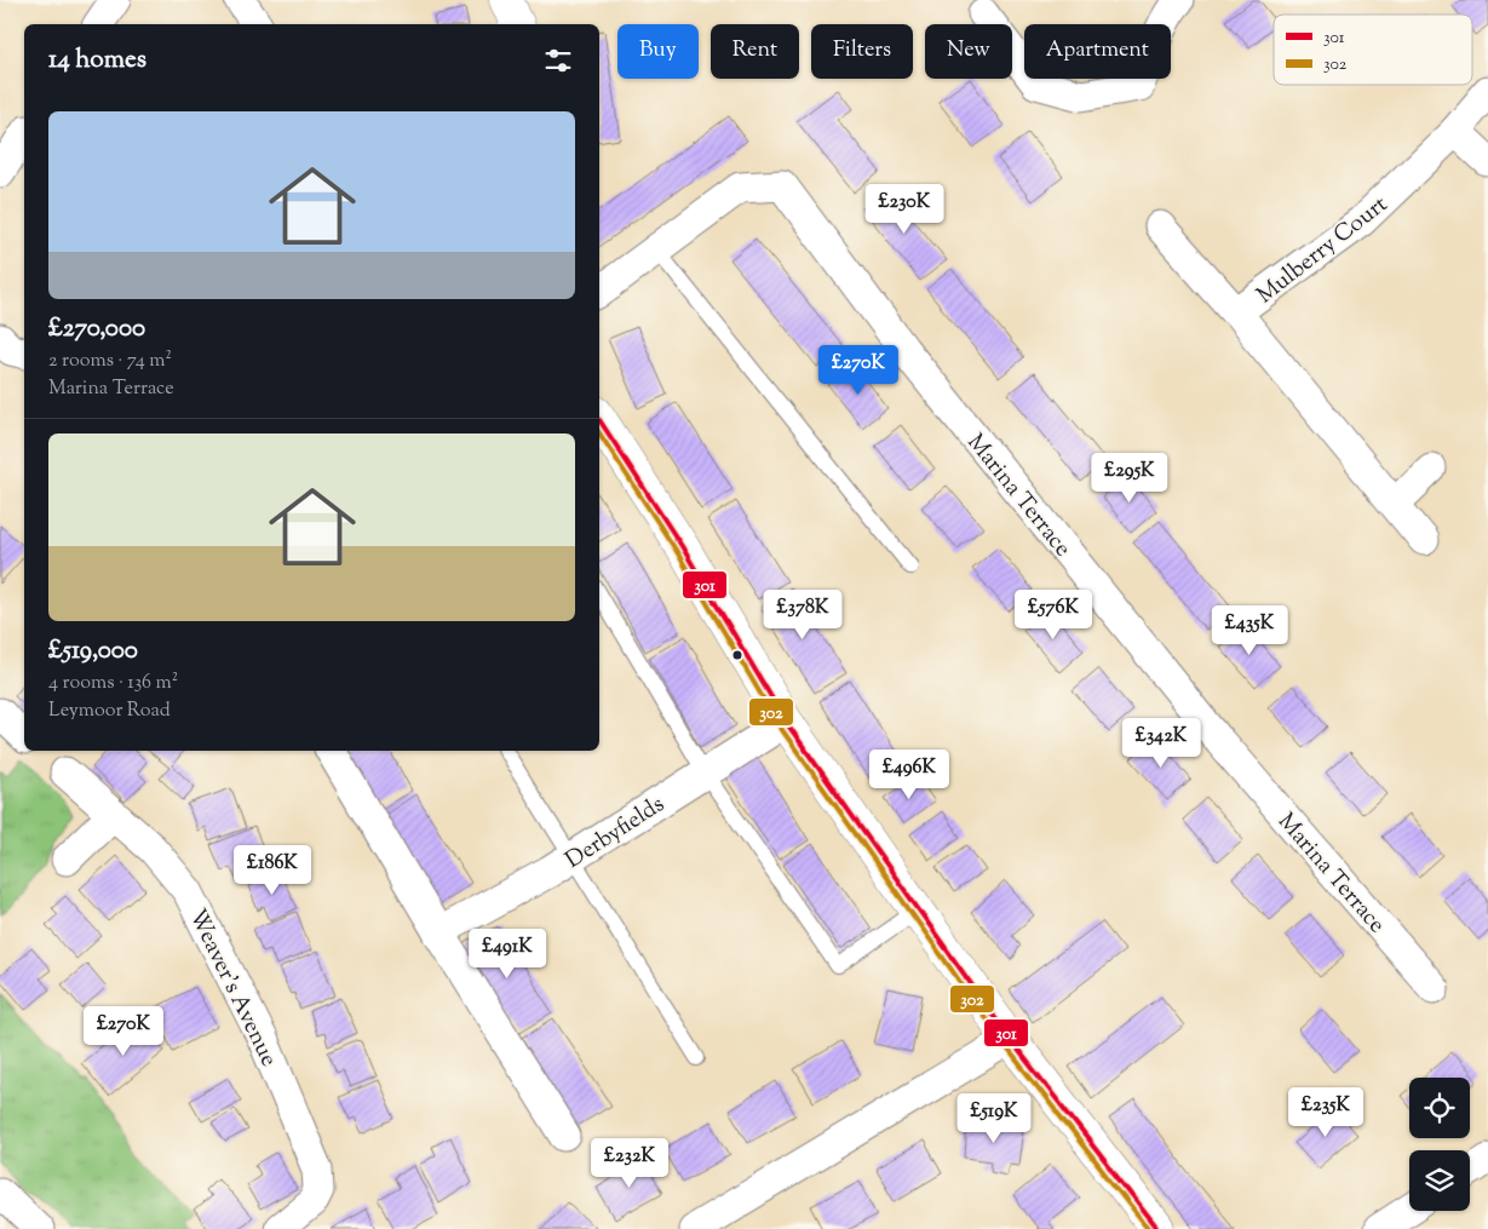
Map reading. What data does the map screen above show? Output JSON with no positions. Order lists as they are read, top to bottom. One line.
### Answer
{"streets":{"street":["Mulberry Court","Marina Terrace","Derbyfields","Weaver's Avenue"]},"lines":["transit line 301","transit line 302"],"legend":["301","302"],"page":{"chip":["Buy","Rent","Filters","New","Apartment"],"heading":"14 homes","list":[{"name":"£270,000","note":"2 rooms · 74 m² · Marina Terrace"},{"name":"£519,000","note":"4 rooms · 136 m² · Leymoor Road"}],"price":["£230K","£270K","£295K","£378K","£576K","£435K","£342K","£496K","£186K","£491K","£270K","£235K","£519K","£232K"]}}
